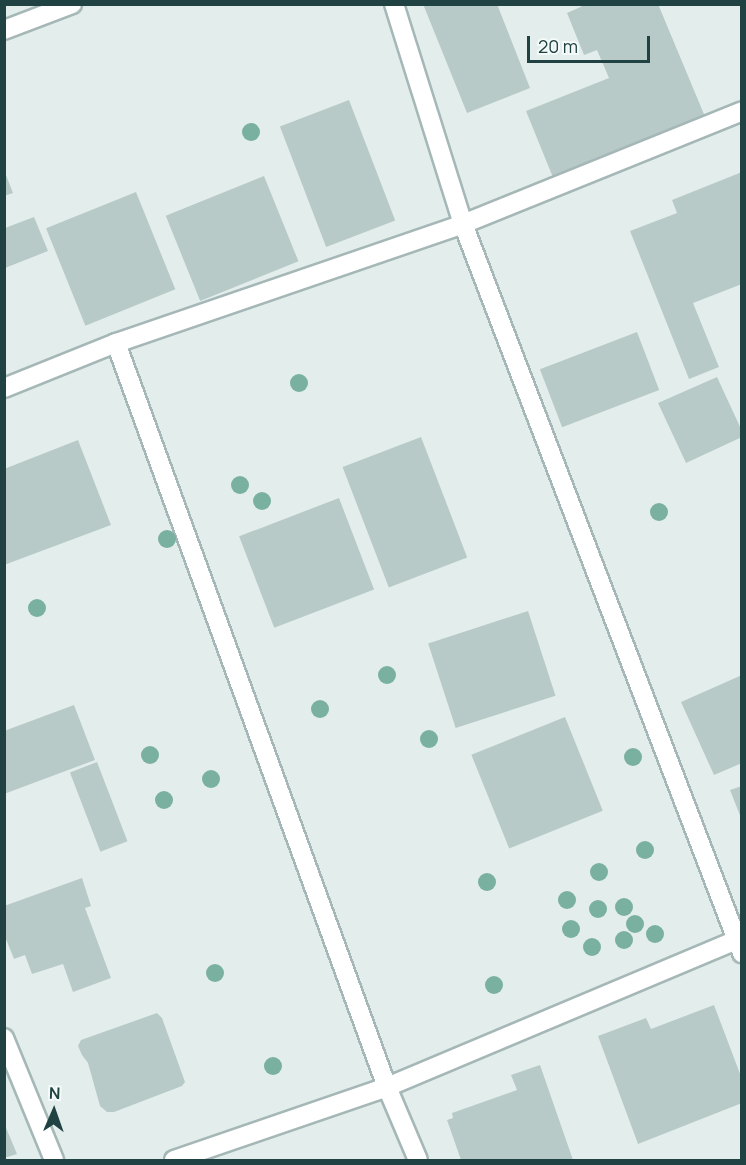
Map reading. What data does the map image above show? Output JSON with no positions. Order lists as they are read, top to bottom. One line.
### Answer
{"scale_bar":"20 m","north":"top"}
